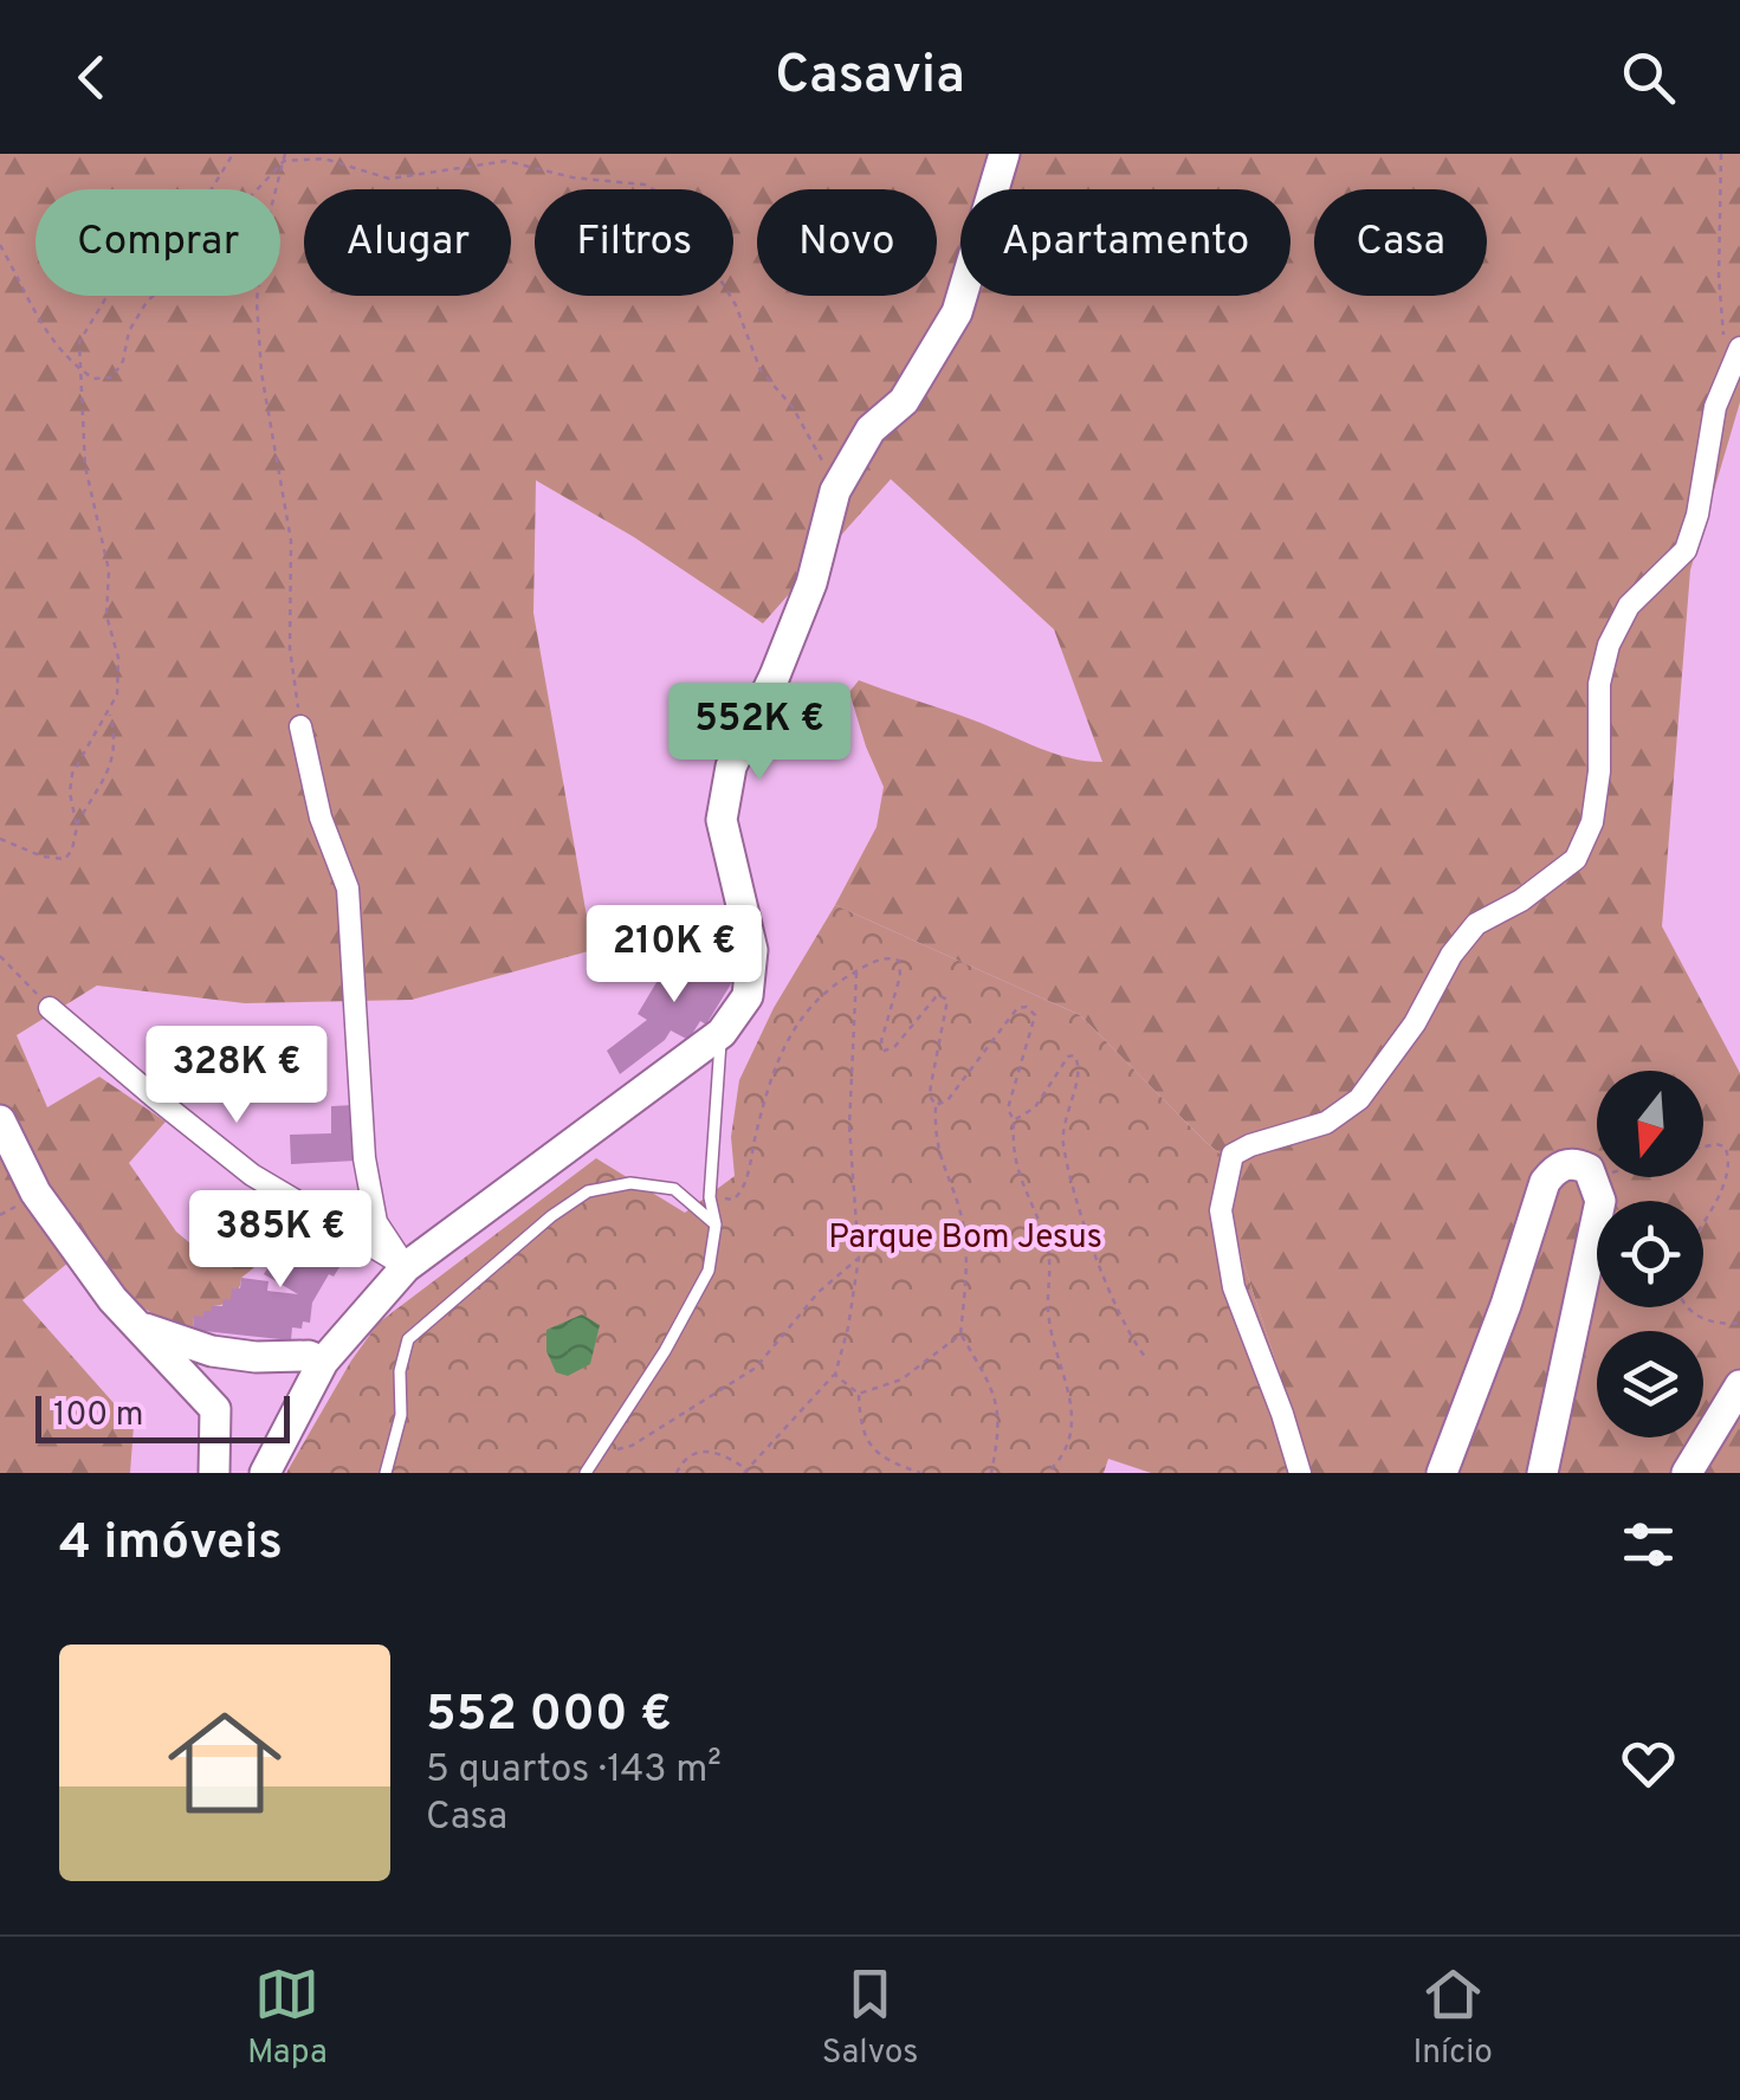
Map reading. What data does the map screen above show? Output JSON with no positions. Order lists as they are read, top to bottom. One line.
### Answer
{"parks":["Parque Bom Jesus"],"scale_bar":"100 m","north":"bottom","page":{"header":"Casavia","chip":["Comprar","Alugar","Filtros","Novo","Apartamento","Casa"],"price":["552K €","210K €","328K €","385K €"],"scale":"100 m","heading":"4 imóveis","list":[{"name":"552 000 €","note":"5 quartos · 143 m² · Casa"}],"tabs":["Mapa","Salvos","Início"]}}
